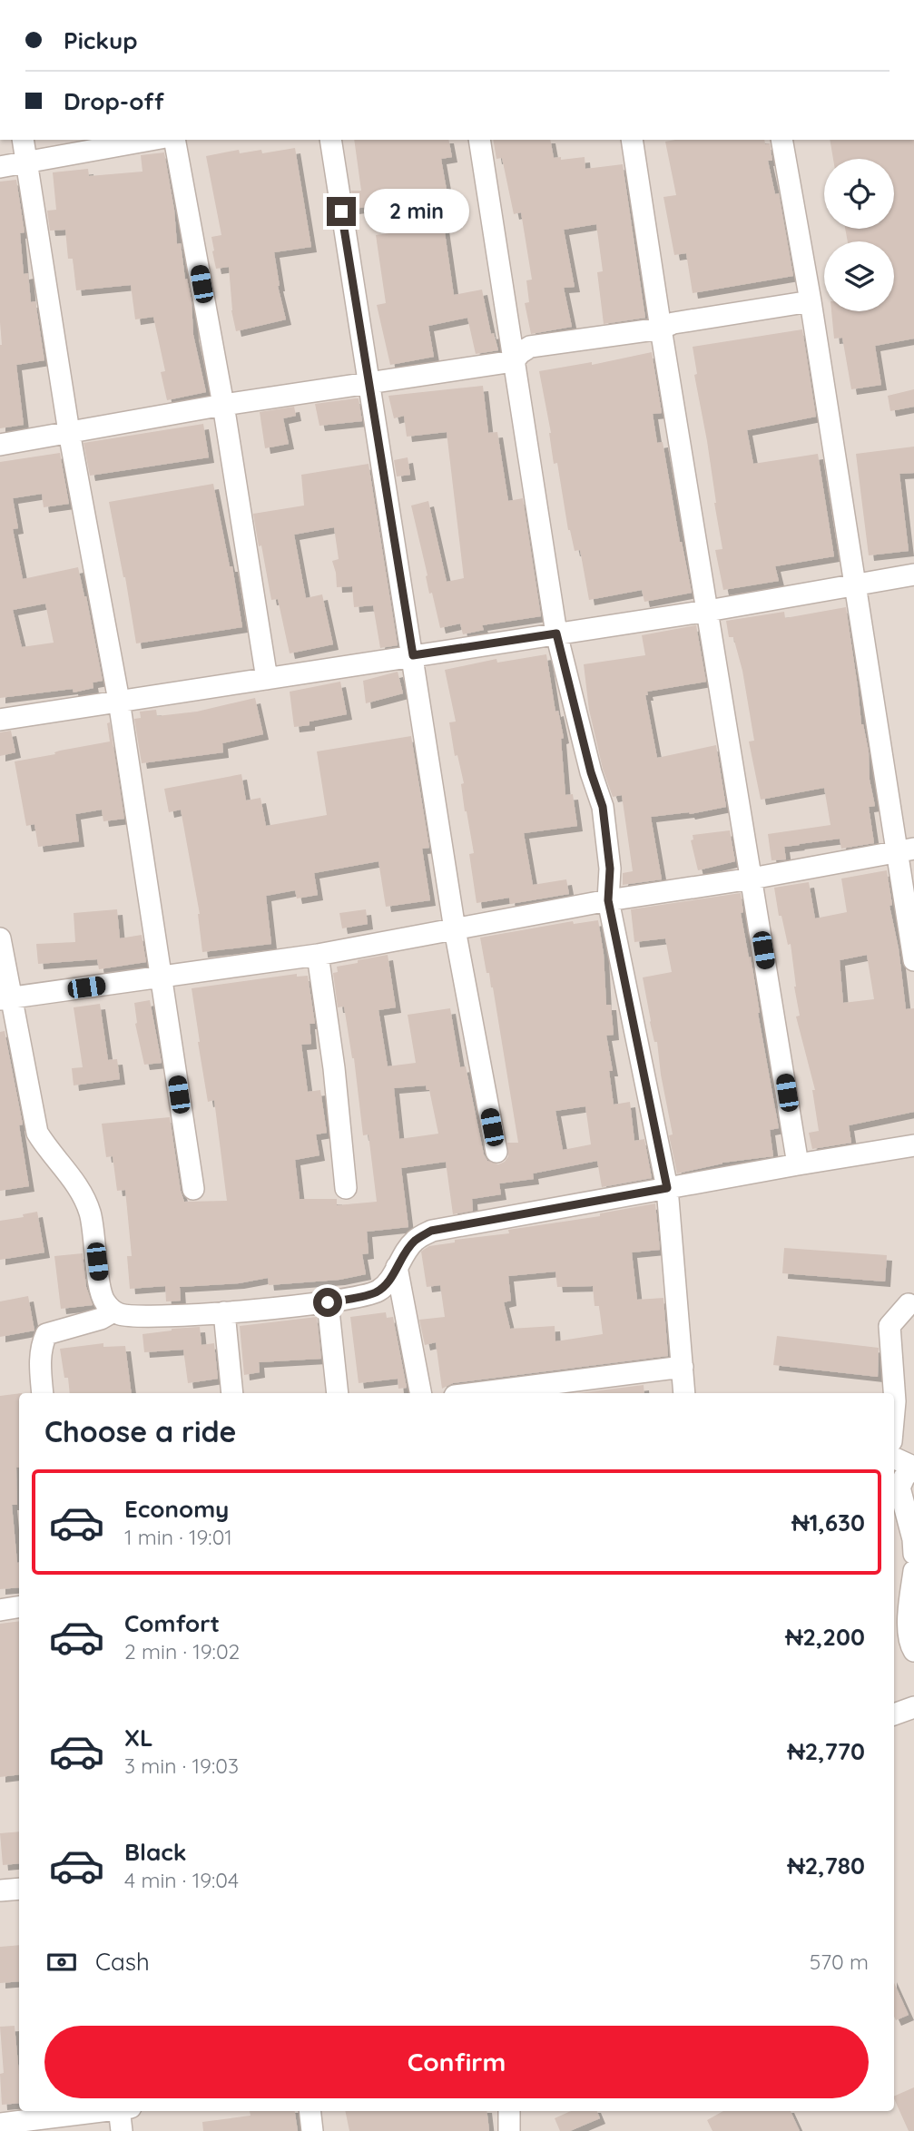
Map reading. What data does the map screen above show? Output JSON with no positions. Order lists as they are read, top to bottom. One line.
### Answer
{"page":{"banner":["Pickup","Drop-off"],"bubble":"2 min","heading":"Choose a ride","list":[{"name":"Economy","note":"1 min · 19:01","value":"₦1,630"},{"name":"Comfort","note":"2 min · 19:02","value":"₦2,200"},{"name":"XL","note":"3 min · 19:03","value":"₦2,770"},{"name":"Black","note":"4 min · 19:04","value":"₦2,780"}],"pay":["Cash","570 m"],"buttons":"Confirm"}}
